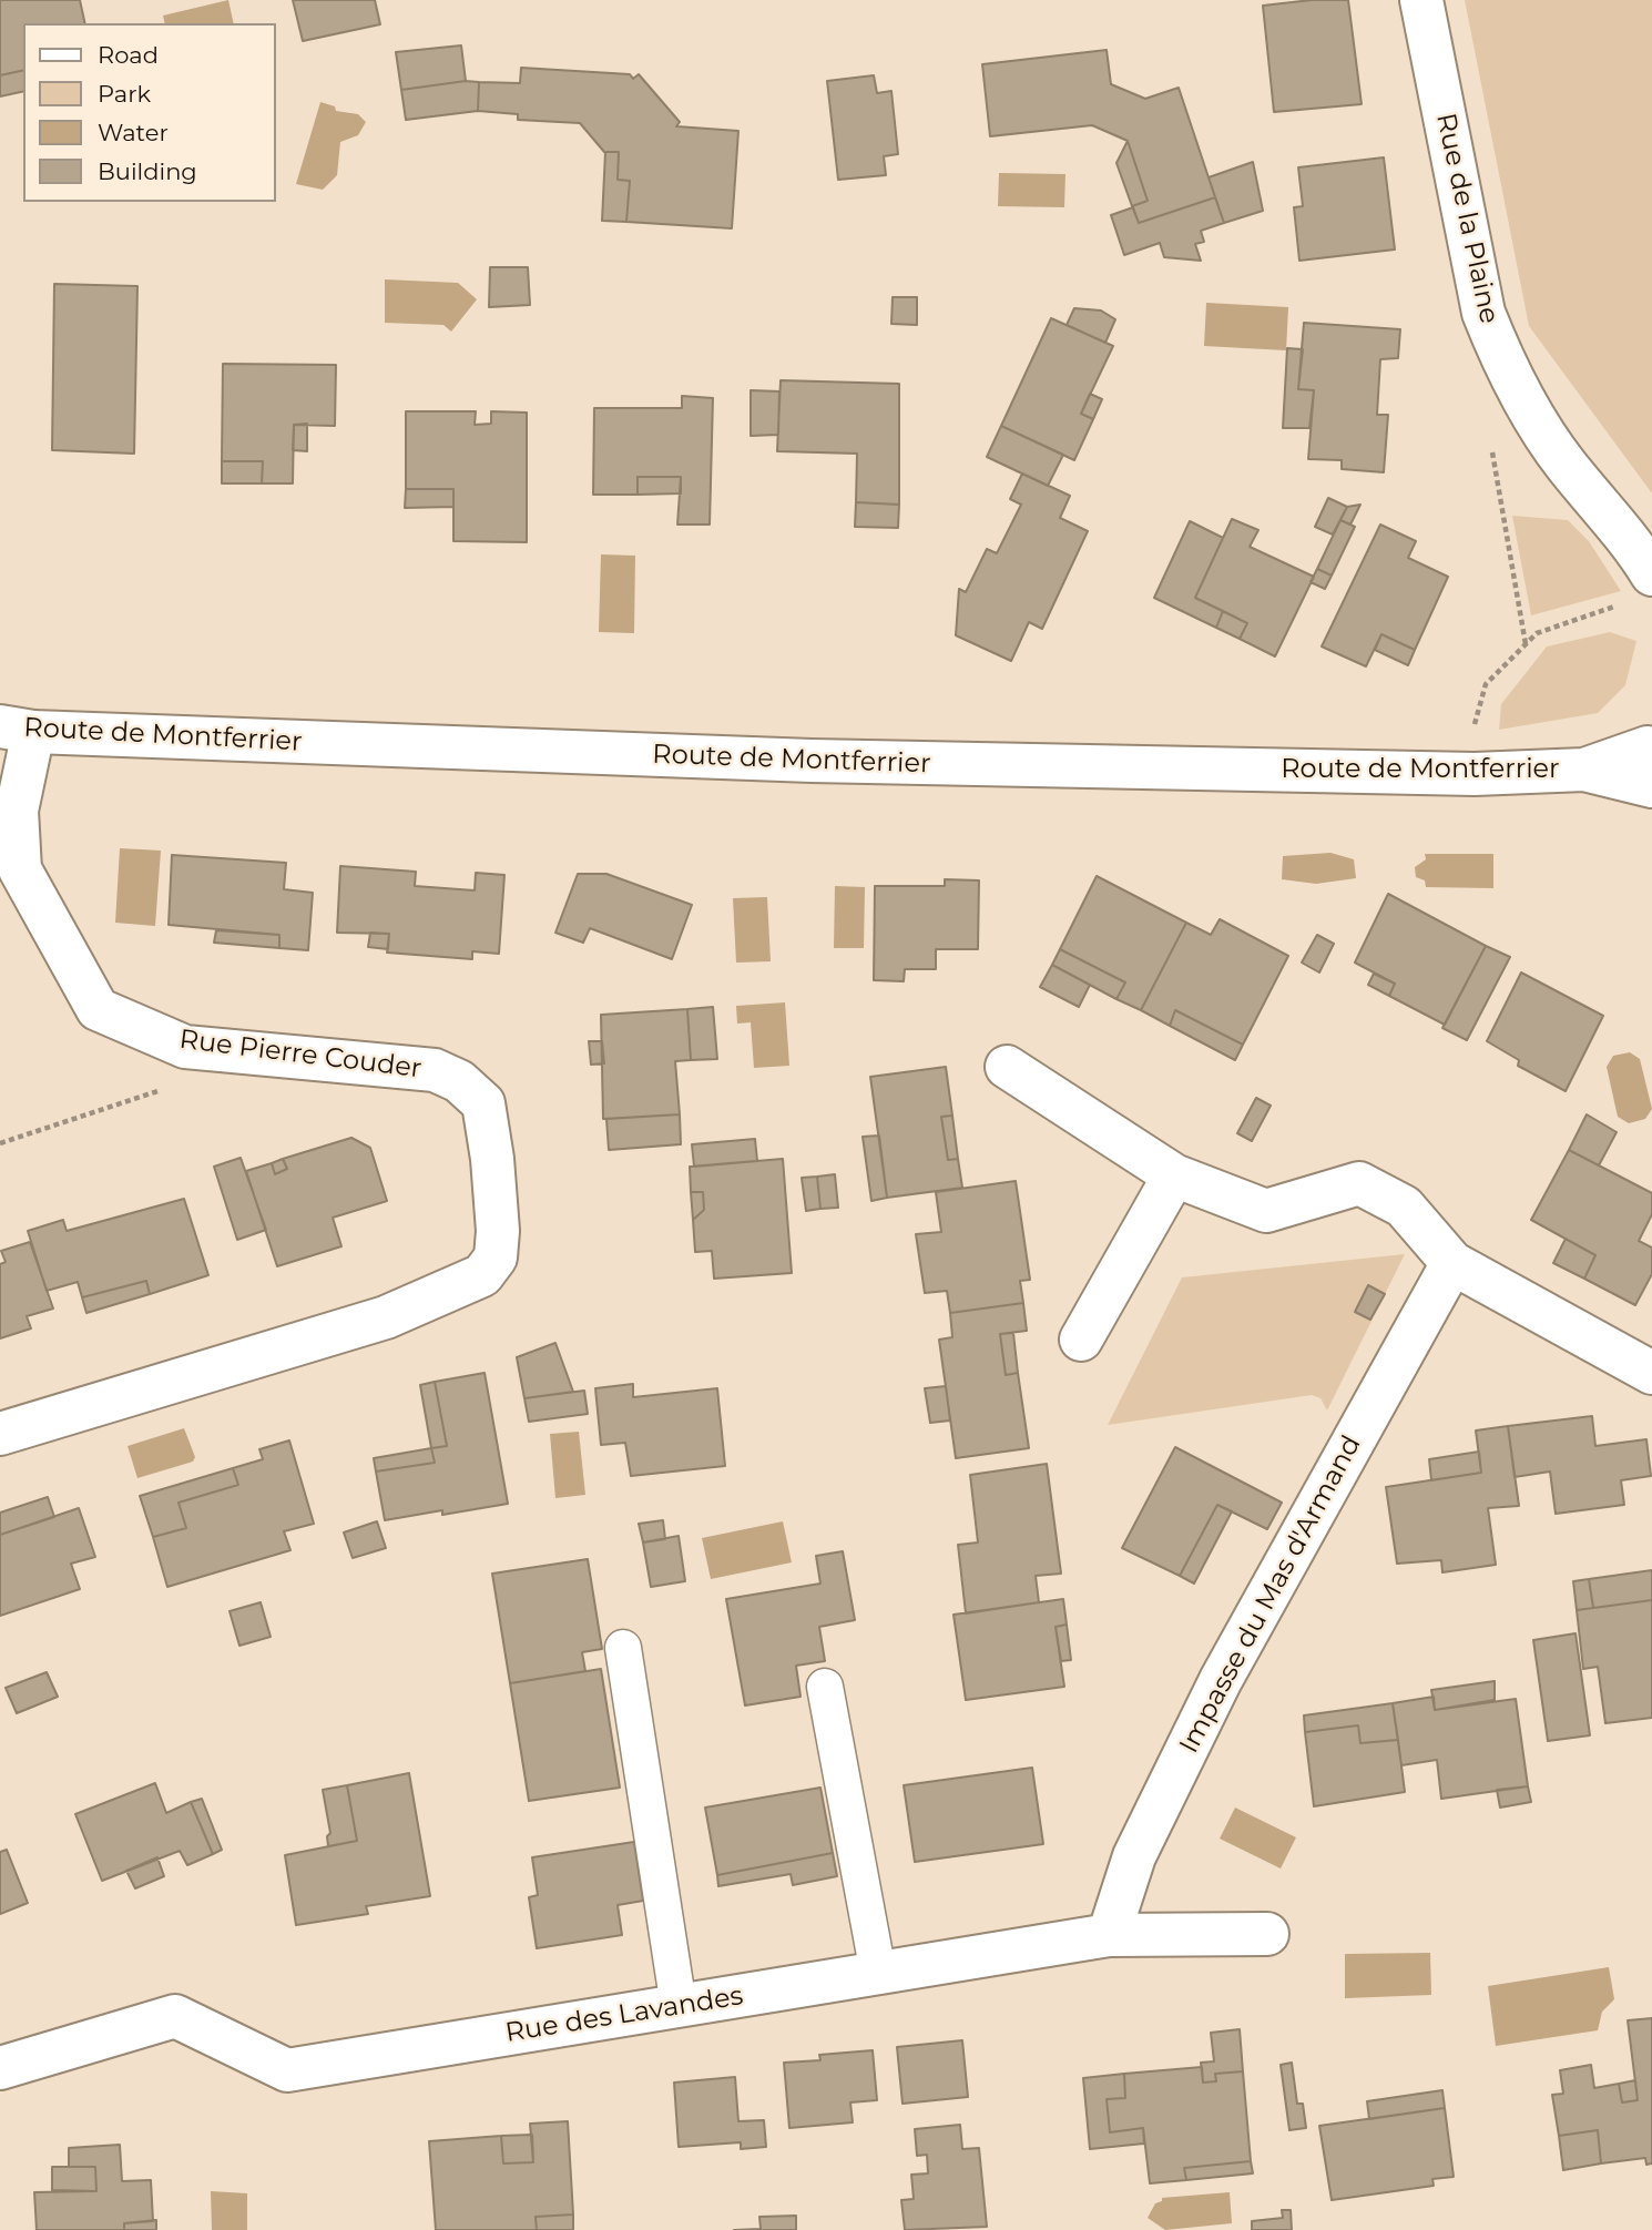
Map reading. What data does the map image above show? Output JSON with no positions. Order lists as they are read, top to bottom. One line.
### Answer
{"streets":{"street":["Rue de la Plaine","Route de Montferrier","Rue Pierre Couder","Impasse du Mas d'Armand","Rue des Lavandes"]},"crossings":[["Route de Montferrier","Rue Pierre Couder"],["Impasse du Mas d'Armand","Rue des Lavandes"]],"legend":["Road","Park","Water","Building"]}
